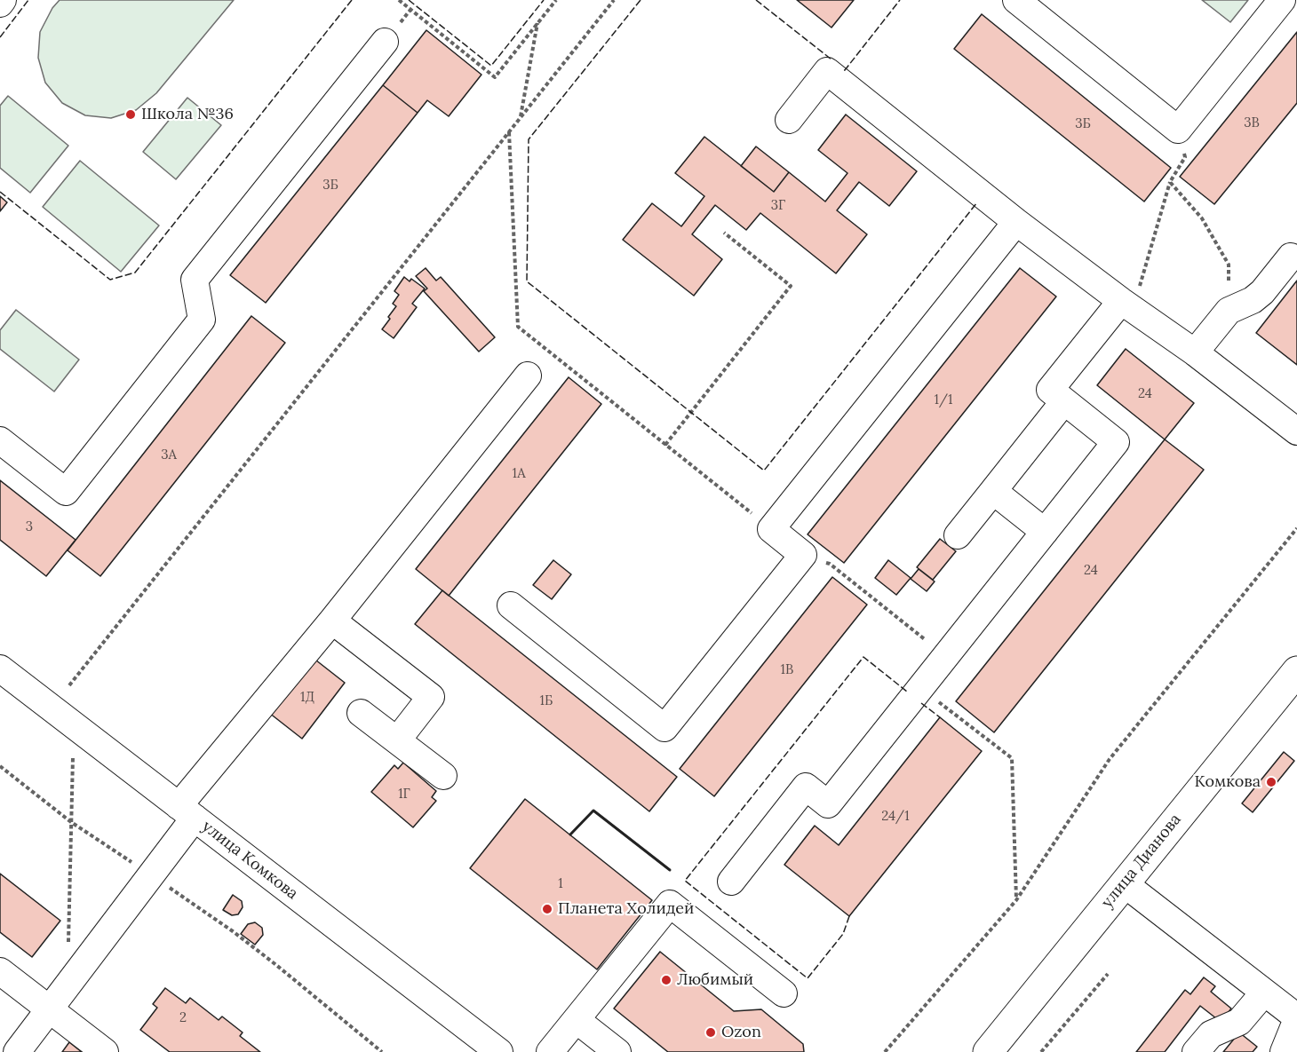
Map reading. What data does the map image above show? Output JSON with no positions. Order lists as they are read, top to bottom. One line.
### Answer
{"streets":{"main road":["улица Дианова"],"street":["улица Комкова"]},"places":["Школа №36","Комкова","Планета Холидей","Любимый","Ozon"],"house_numbers":["3В","3Б","3Б","3Г","24","1/1","3А","1А","3","24","1В","1Д","1Б","1Г","24/1","1","2"]}
